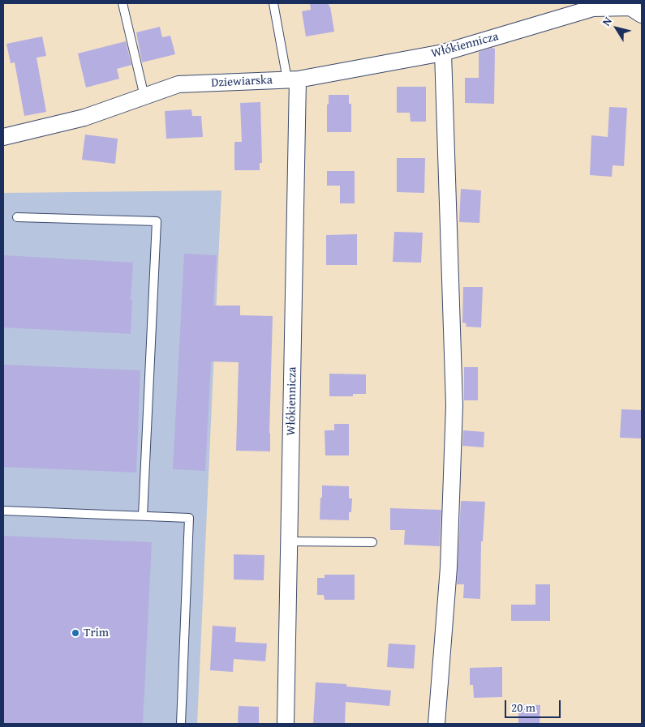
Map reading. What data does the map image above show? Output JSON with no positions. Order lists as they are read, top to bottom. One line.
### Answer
{"streets":{"street":["Włókiennicza","Dziewiarska"]},"crossings":[["Włókiennicza","Dziewiarska"]],"places":["Trim"],"scale_bar":"20 m","north":"top left"}
